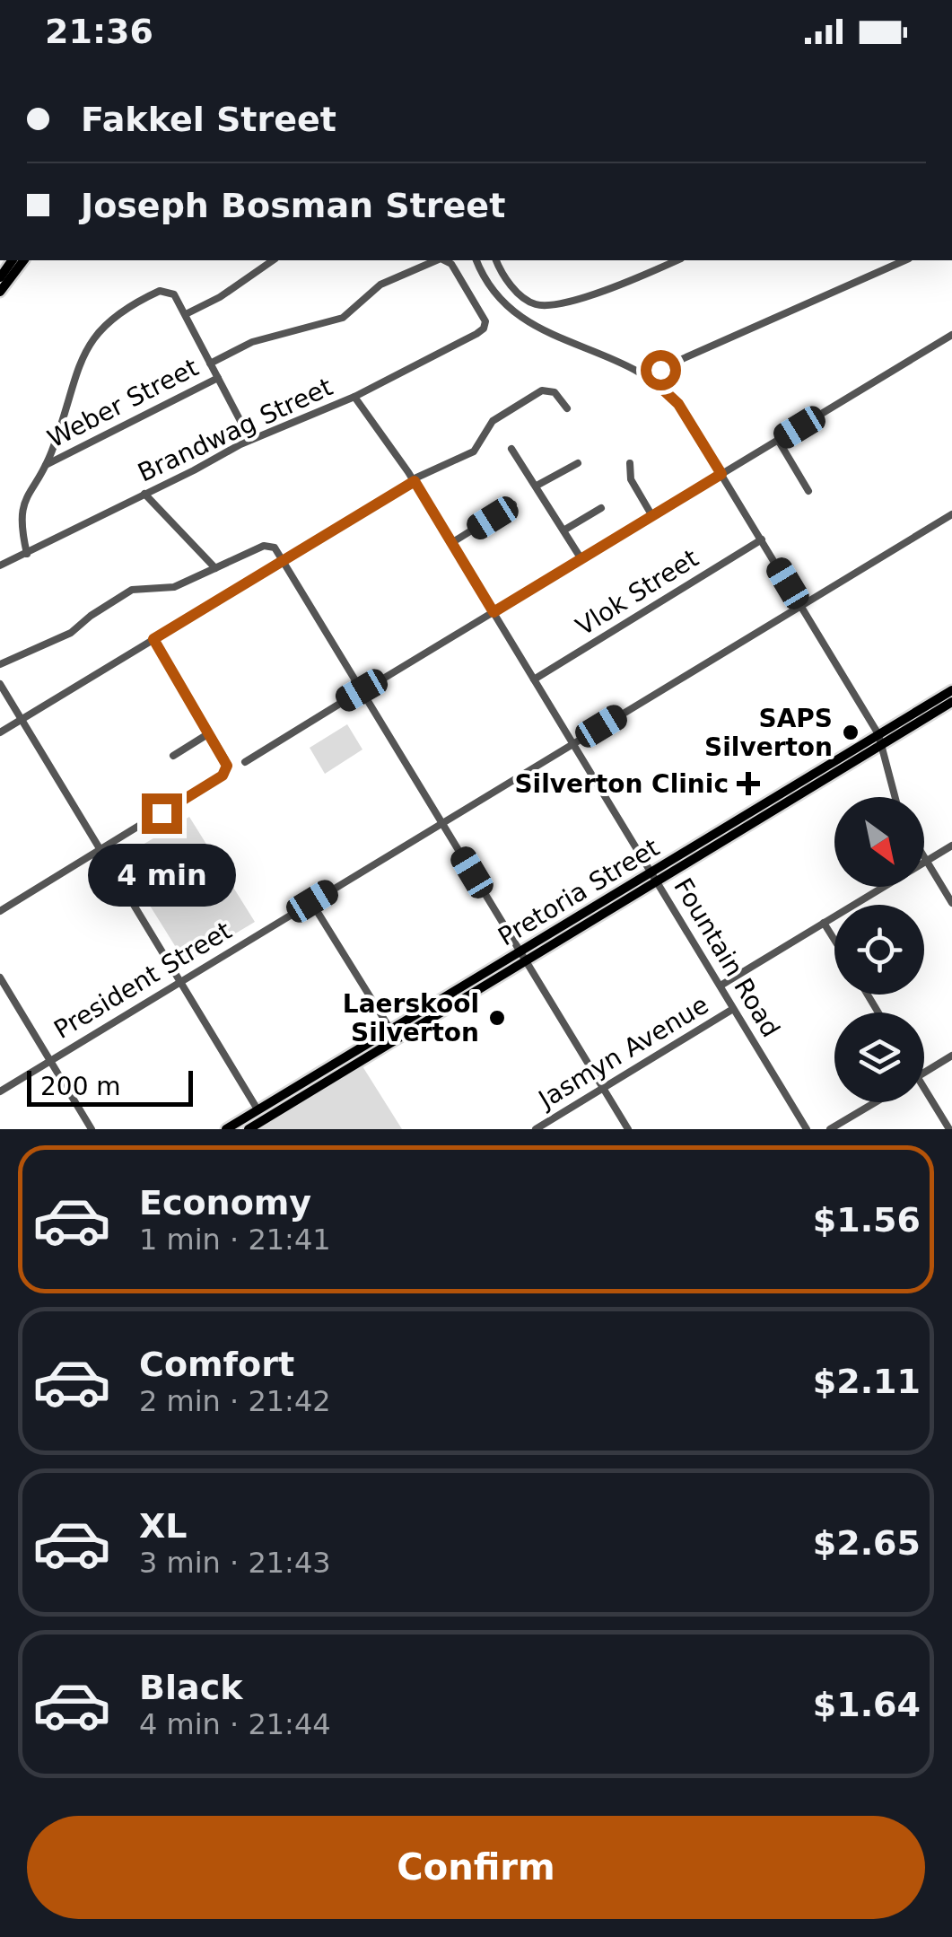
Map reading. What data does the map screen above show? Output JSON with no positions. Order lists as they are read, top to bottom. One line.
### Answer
{"streets":{"main road":["Pretoria Street"],"street":["Weber Street","Brandwag Street","Vlok Street","Fountain Road","President Street","Jasmyn Avenue"]},"crossings":[["Brandwag Street","Fountain Road"],["Vlok Street","Fountain Road"],["Pretoria Street","Fountain Road"],["Fountain Road","President Street"],["Fountain Road","Jasmyn Avenue"]],"places":{"other":["SAPS Silverton","Laerskool Silverton"],"health":["Silverton Clinic"]},"scale_bar":"200 m","north":"bottom right","page":{"status":"21:36","banner":["Fakkel Street","Joseph Bosman Street"],"bubble":"4 min","scale":"200 m","list":[{"name":"Economy","note":"1 min · 21:41","value":"$1.56"},{"name":"Comfort","note":"2 min · 21:42","value":"$2.11"},{"name":"XL","note":"3 min · 21:43","value":"$2.65"},{"name":"Black","note":"4 min · 21:44","value":"$1.64"}],"buttons":"Confirm"}}
